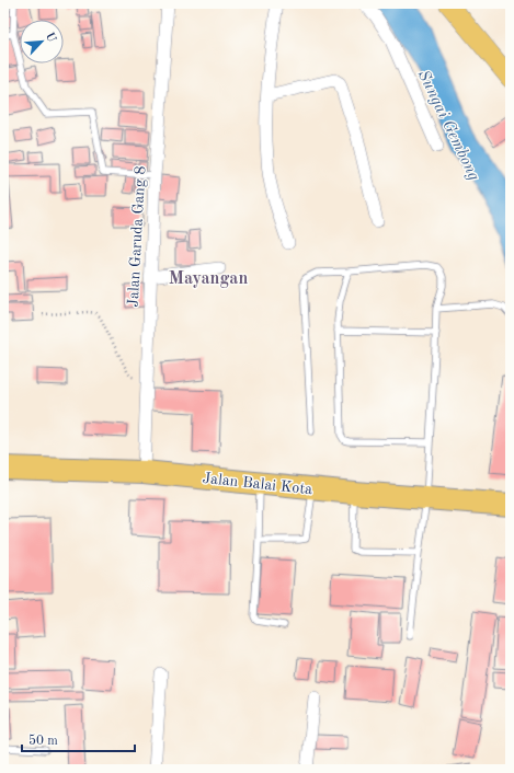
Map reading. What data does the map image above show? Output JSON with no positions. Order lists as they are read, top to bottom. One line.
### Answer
{"streets":{"highway":["Jalan Balai Kota"],"street":["Jalan Garuda Gang 8"]},"crossings":[["Jalan Garuda Gang 8","Jalan Balai Kota"]],"districts":["Mayangan"],"water":["Sungai Gembong"],"scale_bar":"50 m","north":"top right"}
